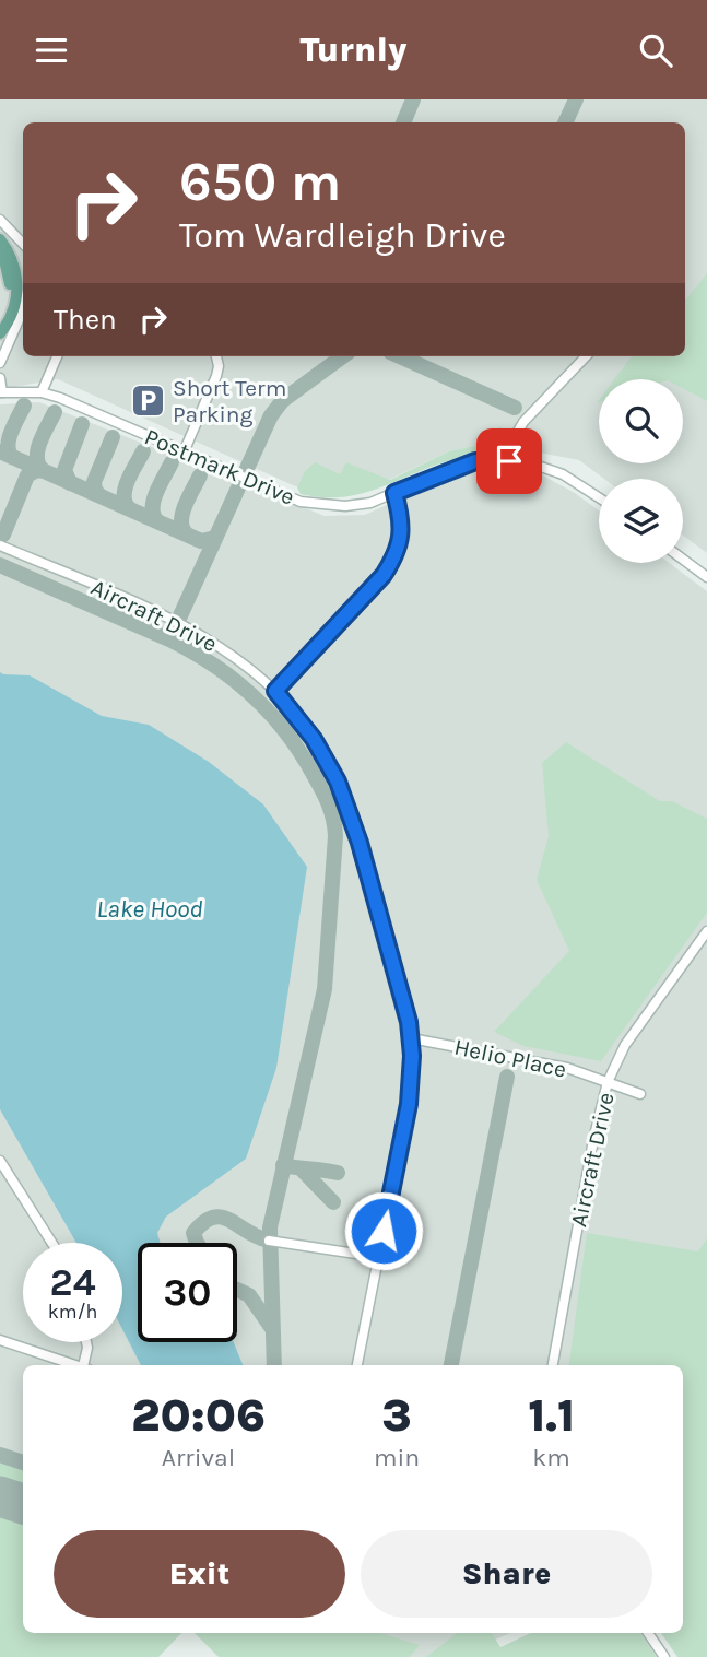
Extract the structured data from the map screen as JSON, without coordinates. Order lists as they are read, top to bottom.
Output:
{
  "streets": {
    "street": ["Postmark Drive", "Aircraft Drive", "Helio Place"]
  },
  "crossings": [
    ["Aircraft Drive", "Helio Place"]
  ],
  "water": ["Lake Hood"],
  "places": {
    "parking": ["Short Term Parking"]
  },
  "page": {
    "header": "Turnly",
    "turn": ["650 m", "Tom Wardleigh Drive"],
    "then": "Then",
    "speed": "24 km/h",
    "limit": "30",
    "eta": [
      "20:06",
      "Arrival",
      "3",
      "min",
      "1.1",
      "km"
    ],
    "buttons": ["Exit", "Share"]
  }
}
